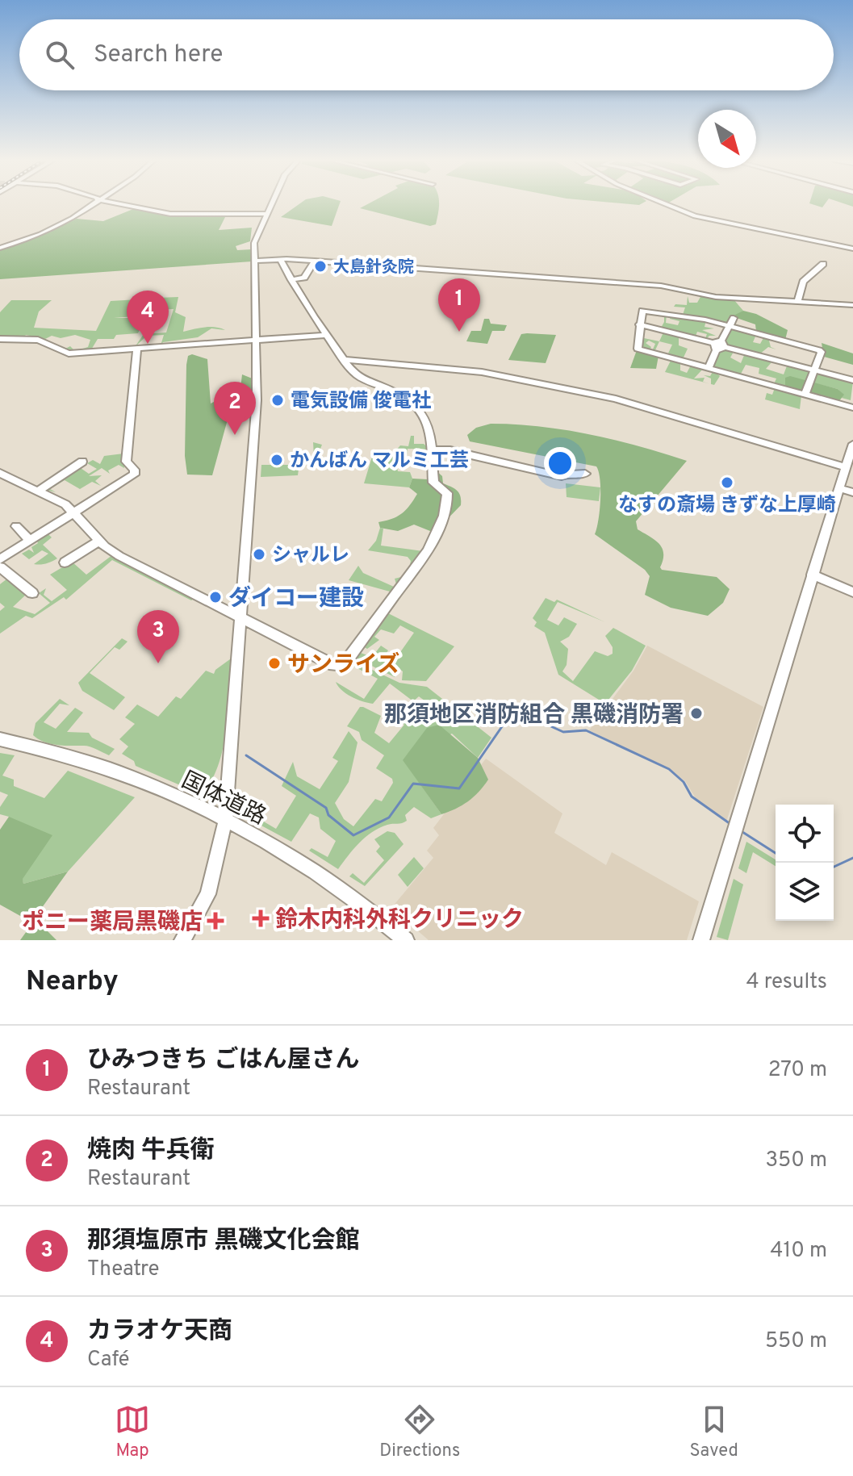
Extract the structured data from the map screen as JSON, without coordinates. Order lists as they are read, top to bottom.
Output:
{
  "streets": {
    "street": ["国体道路"]
  },
  "places": {
    "other": [
      "大島針灸院",
      "電気設備 俊電社",
      "かんばん マルミ工芸",
      "なすの斎場 きずな上厚崎",
      "シャルレ",
      "ダイコー建設",
      "サンライズ",
      "那須地区消防組合 黒磯消防署"
    ],
    "health": ["鈴木内科外科クリニック", "ポニー薬局黒磯店"]
  },
  "north": "bottom right",
  "page": {
    "search": "Search here",
    "pins": [
      "1",
      "4",
      "2",
      "3"
    ],
    "heading": ["Nearby", "4 results"],
    "list": [
      {
        "mark": "1",
        "name": "ひみつきち ごはん屋さん",
        "note": "Restaurant",
        "value": "270 m"
      },
      {
        "mark": "2",
        "name": "焼肉 牛兵衛",
        "note": "Restaurant",
        "value": "350 m"
      },
      {
        "mark": "3",
        "name": "那須塩原市 黒磯文化会館",
        "note": "Theatre",
        "value": "410 m"
      },
      {
        "mark": "4",
        "name": "カラオケ天商",
        "note": "Café",
        "value": "550 m"
      }
    ],
    "nav": ["Map", "Directions", "Saved"]
  }
}
